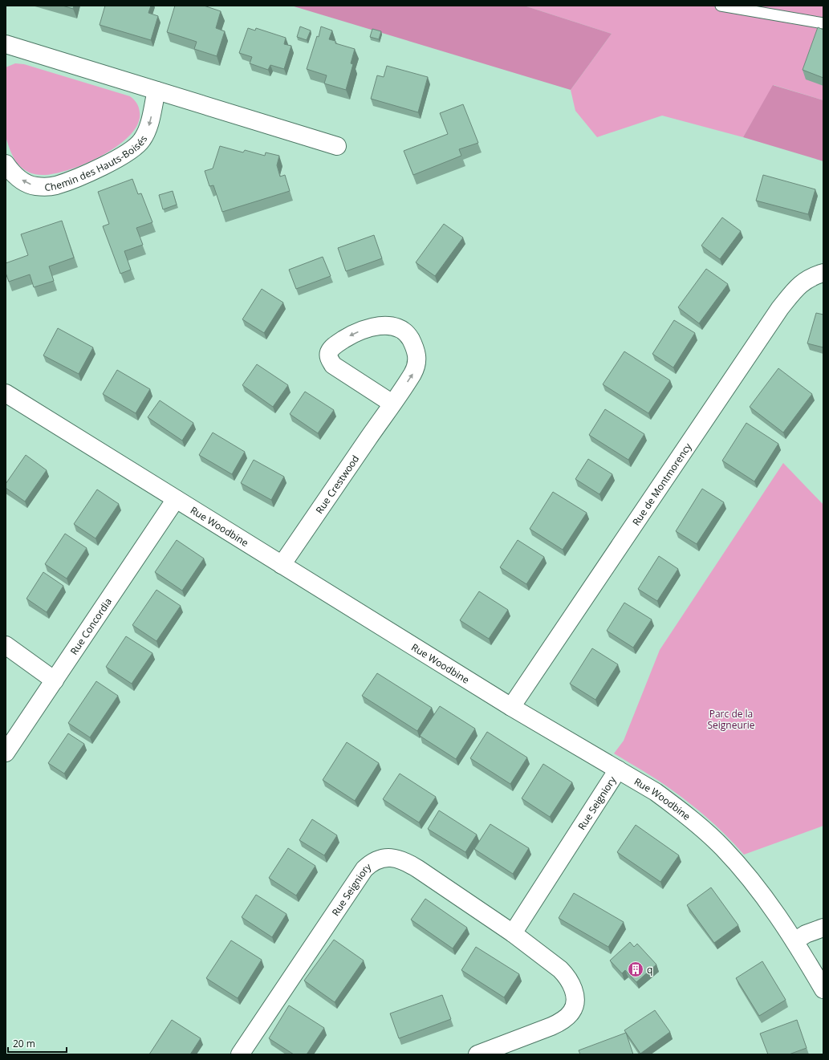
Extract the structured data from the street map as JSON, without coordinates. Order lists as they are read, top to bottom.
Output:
{
  "streets": {
    "street": [
      "Chemin des Hauts-Boisés",
      "Rue Crestwood",
      "Rue de Montmorency",
      "Rue Woodbine",
      "Rue Concordia",
      "Rue Seigniory"
    ]
  },
  "crossings": [
    ["Rue Crestwood", "Rue Woodbine"],
    ["Rue de Montmorency", "Rue Woodbine"],
    ["Rue Woodbine", "Rue Concordia"],
    ["Rue Woodbine", "Rue Seigniory"]
  ],
  "one_way": ["Chemin des Hauts-Boisés"],
  "parks": ["Parc de la Seigneurie"],
  "places": {
    "building": ["q"]
  },
  "scale_bar": "20 m"
}
